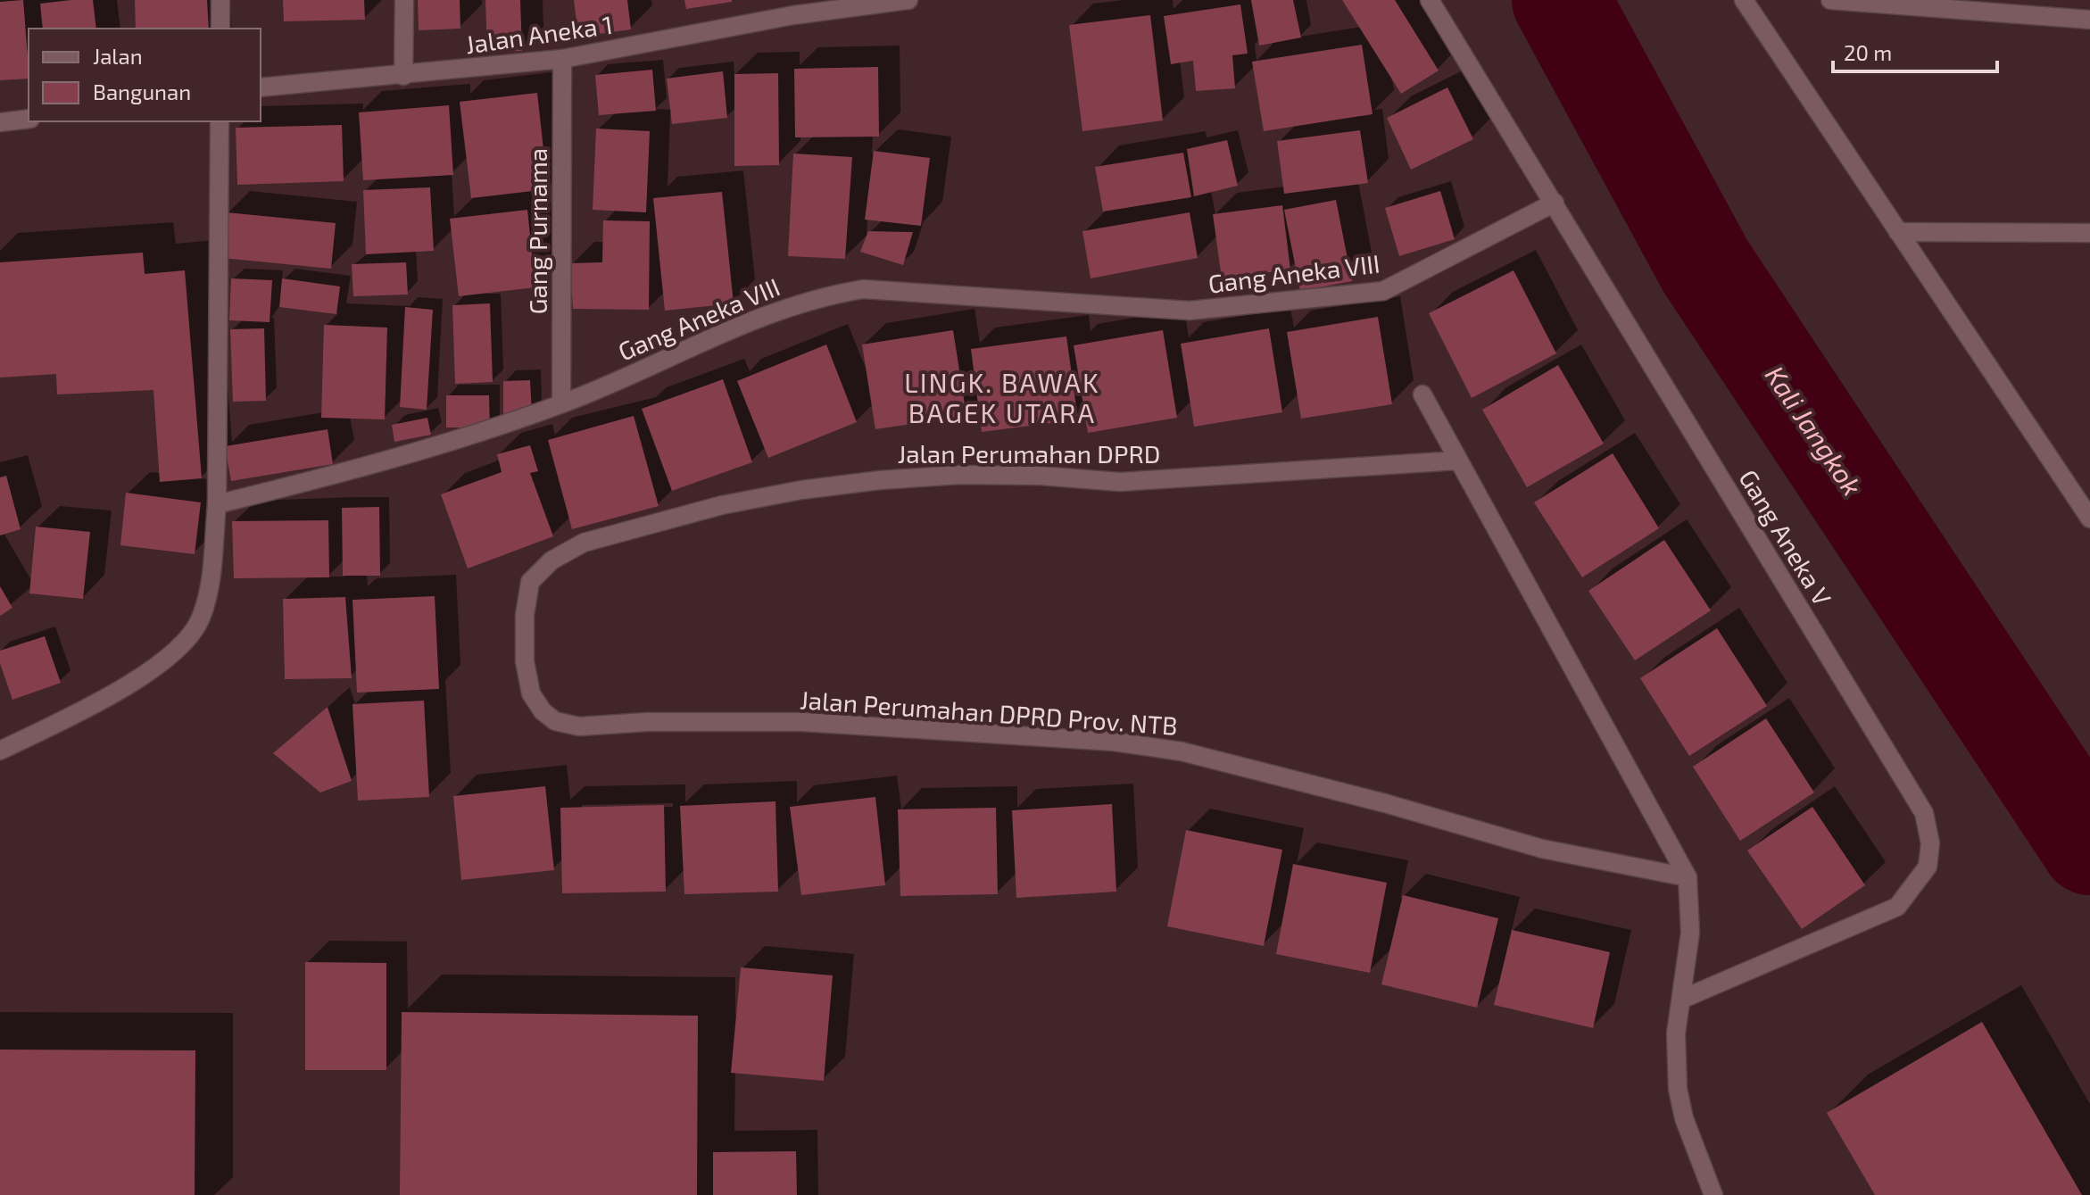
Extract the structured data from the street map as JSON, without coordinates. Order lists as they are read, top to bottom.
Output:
{
  "streets": {
    "street": [
      "Jalan Aneka 1",
      "Gang Purnama",
      "Gang Aneka VIII",
      "Jalan Perumahan DPRD",
      "Gang Aneka V",
      "Jalan Perumahan DPRD Prov. NTB"
    ]
  },
  "crossings": [
    ["Jalan Aneka 1", "Gang Purnama"],
    ["Gang Purnama", "Gang Aneka VIII"],
    ["Gang Aneka VIII", "Gang Aneka V"],
    ["Jalan Perumahan DPRD", "Jalan Perumahan DPRD Prov. NTB"]
  ],
  "districts": ["LINGK. BAWAK BAGEK UTARA"],
  "water": ["Kali Jangkok"],
  "legend": ["Jalan", "Bangunan"],
  "scale_bar": "20 m"
}
